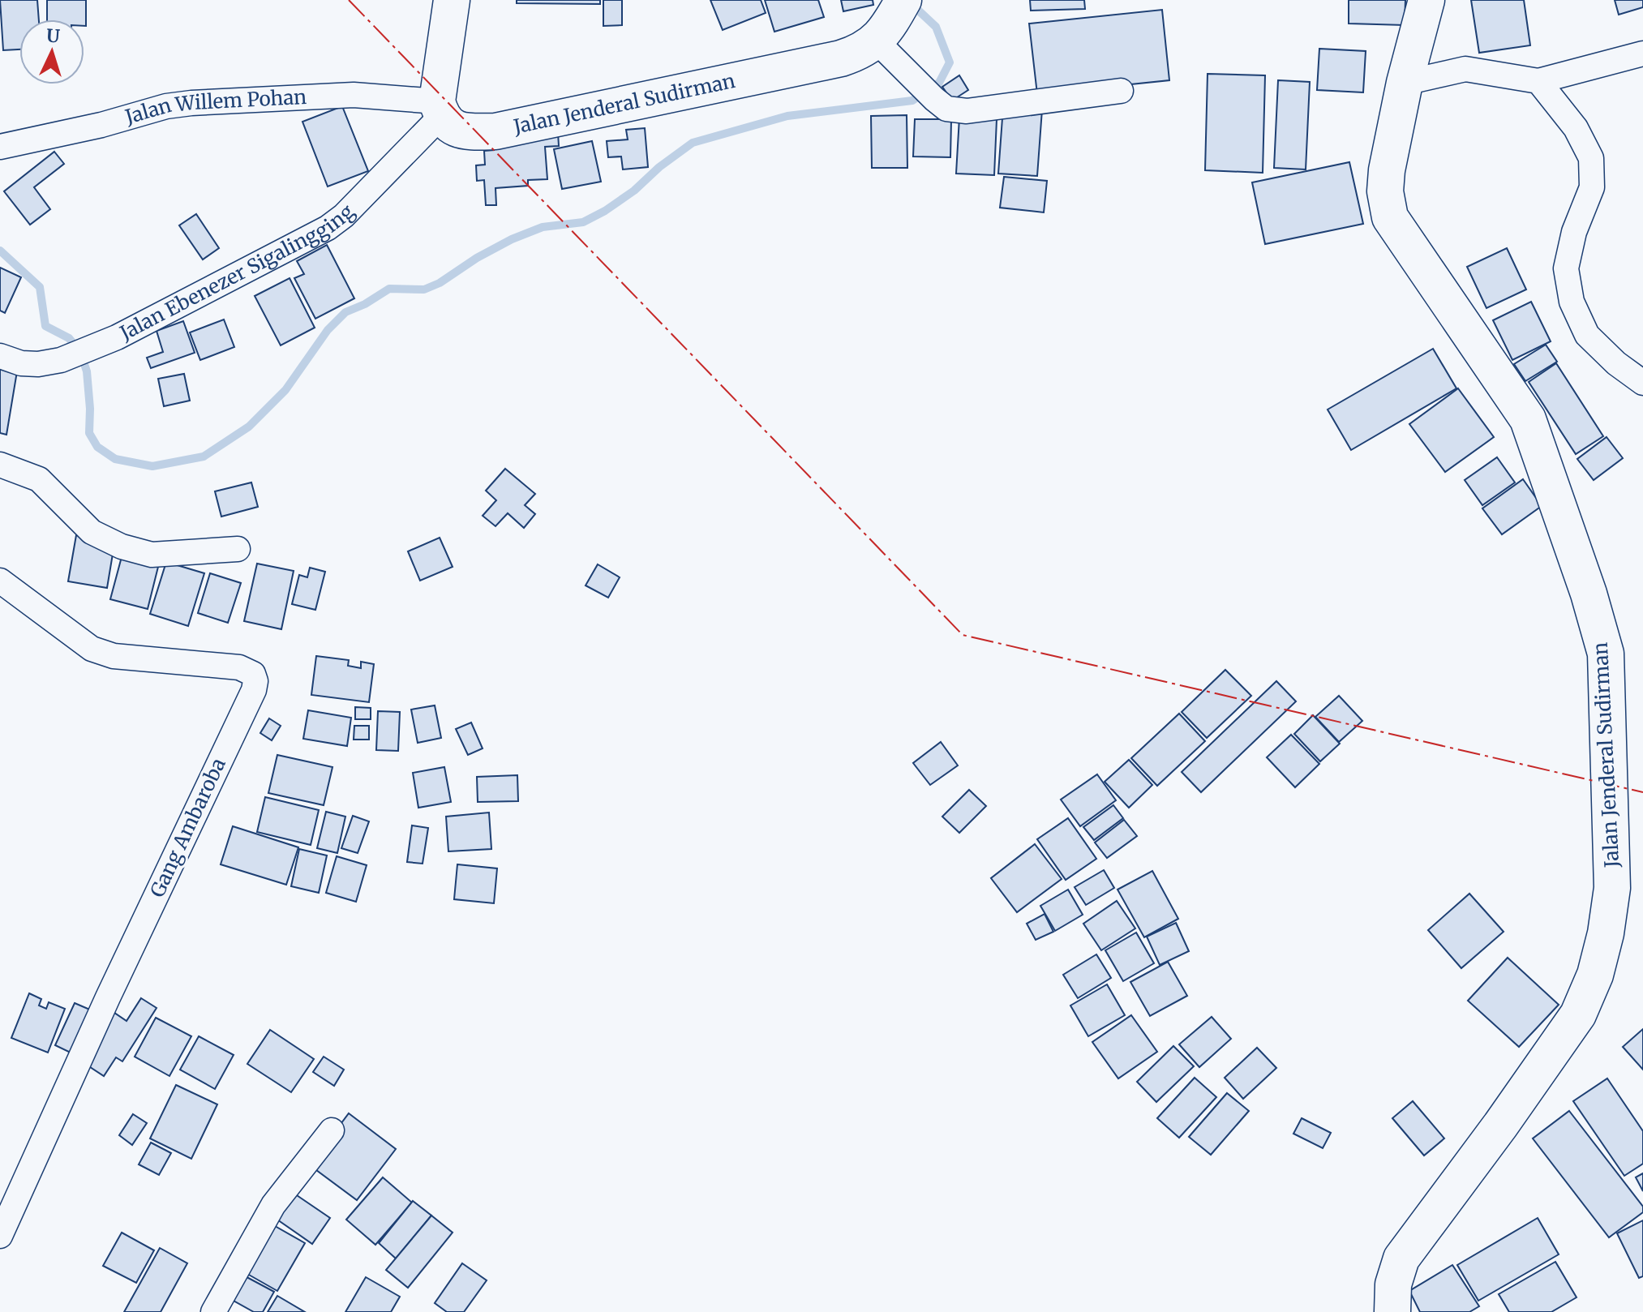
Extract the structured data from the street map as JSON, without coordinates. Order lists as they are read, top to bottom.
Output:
{
  "streets": {
    "main road": ["Jalan Jenderal Sudirman"],
    "street": ["Jalan Willem Pohan", "Jalan Ebenezer Sigalingging", "Gang Ambaroba"]
  },
  "crossings": [
    ["Jalan Jenderal Sudirman", "Jalan Willem Pohan"],
    ["Jalan Jenderal Sudirman", "Jalan Ebenezer Sigalingging"],
    ["Jalan Willem Pohan", "Jalan Ebenezer Sigalingging"]
  ],
  "north": "top"
}
